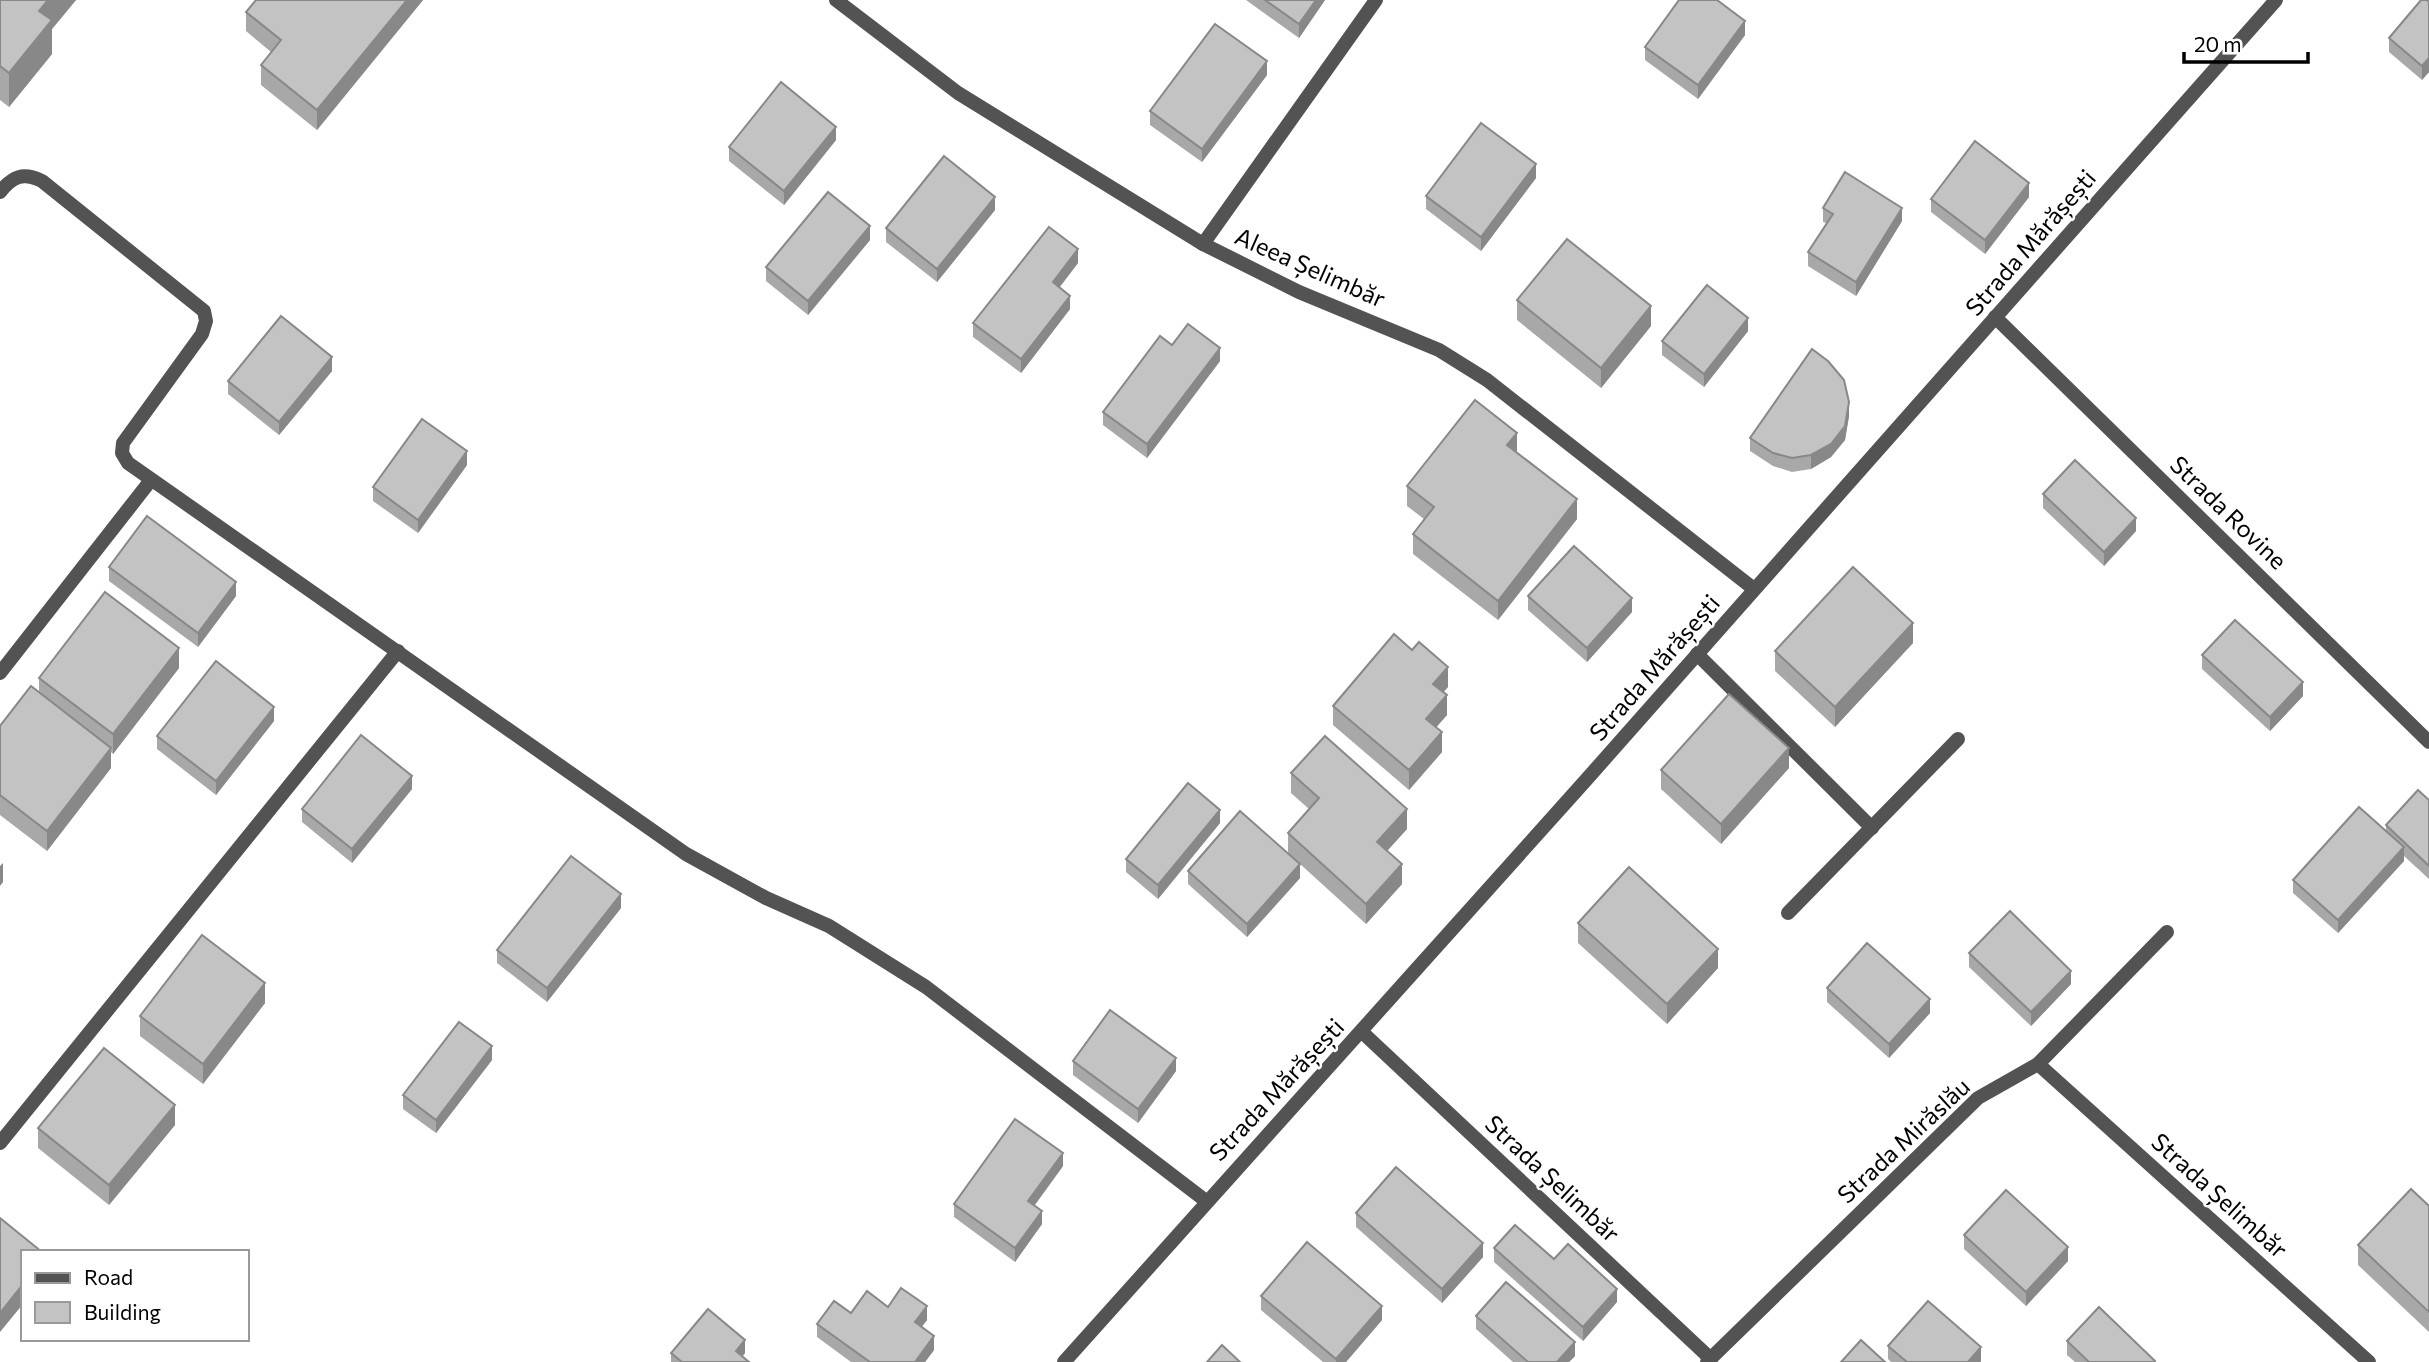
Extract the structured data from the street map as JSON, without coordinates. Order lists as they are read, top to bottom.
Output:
{
  "streets": {
    "street": [
      "Strada Mărășești",
      "Aleea Șelimbăr",
      "Strada Rovine",
      "Strada Mirăslău",
      "Strada Șelimbăr"
    ]
  },
  "crossings": [
    ["Strada Mărășești", "Aleea Șelimbăr"],
    ["Strada Mărășești", "Strada Rovine"],
    ["Strada Mărășești", "Strada Șelimbăr"],
    ["Strada Mirăslău", "Strada Șelimbăr"]
  ],
  "legend": ["Road", "Building"],
  "scale_bar": "20 m"
}
